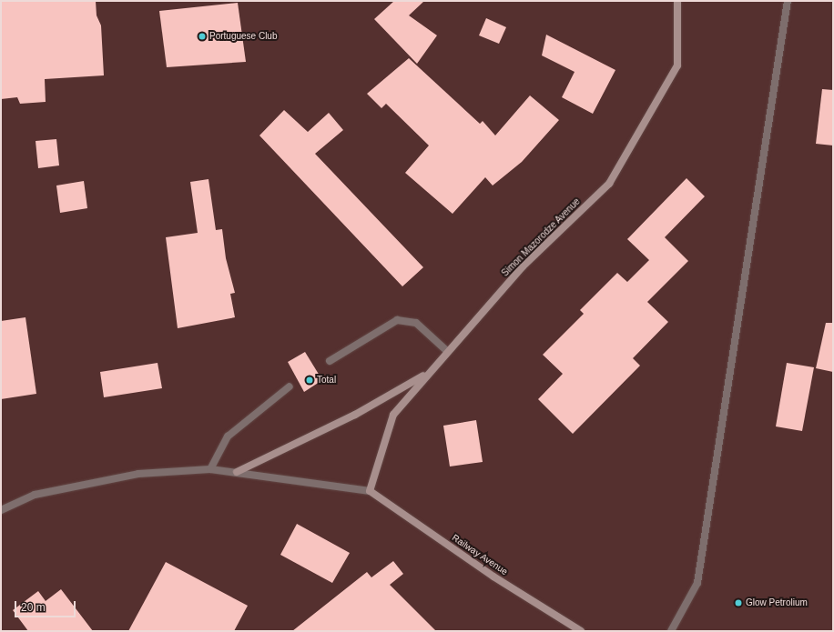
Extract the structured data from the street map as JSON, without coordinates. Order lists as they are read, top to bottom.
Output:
{
  "streets": {
    "main road": ["Simon Mazorodze Avenue", "Railway Avenue"]
  },
  "crossings": [
    ["Simon Mazorodze Avenue", "Railway Avenue"]
  ],
  "places": ["Portuguese Club", "Total", "Glow Petrolium"],
  "scale_bar": "20 m"
}
